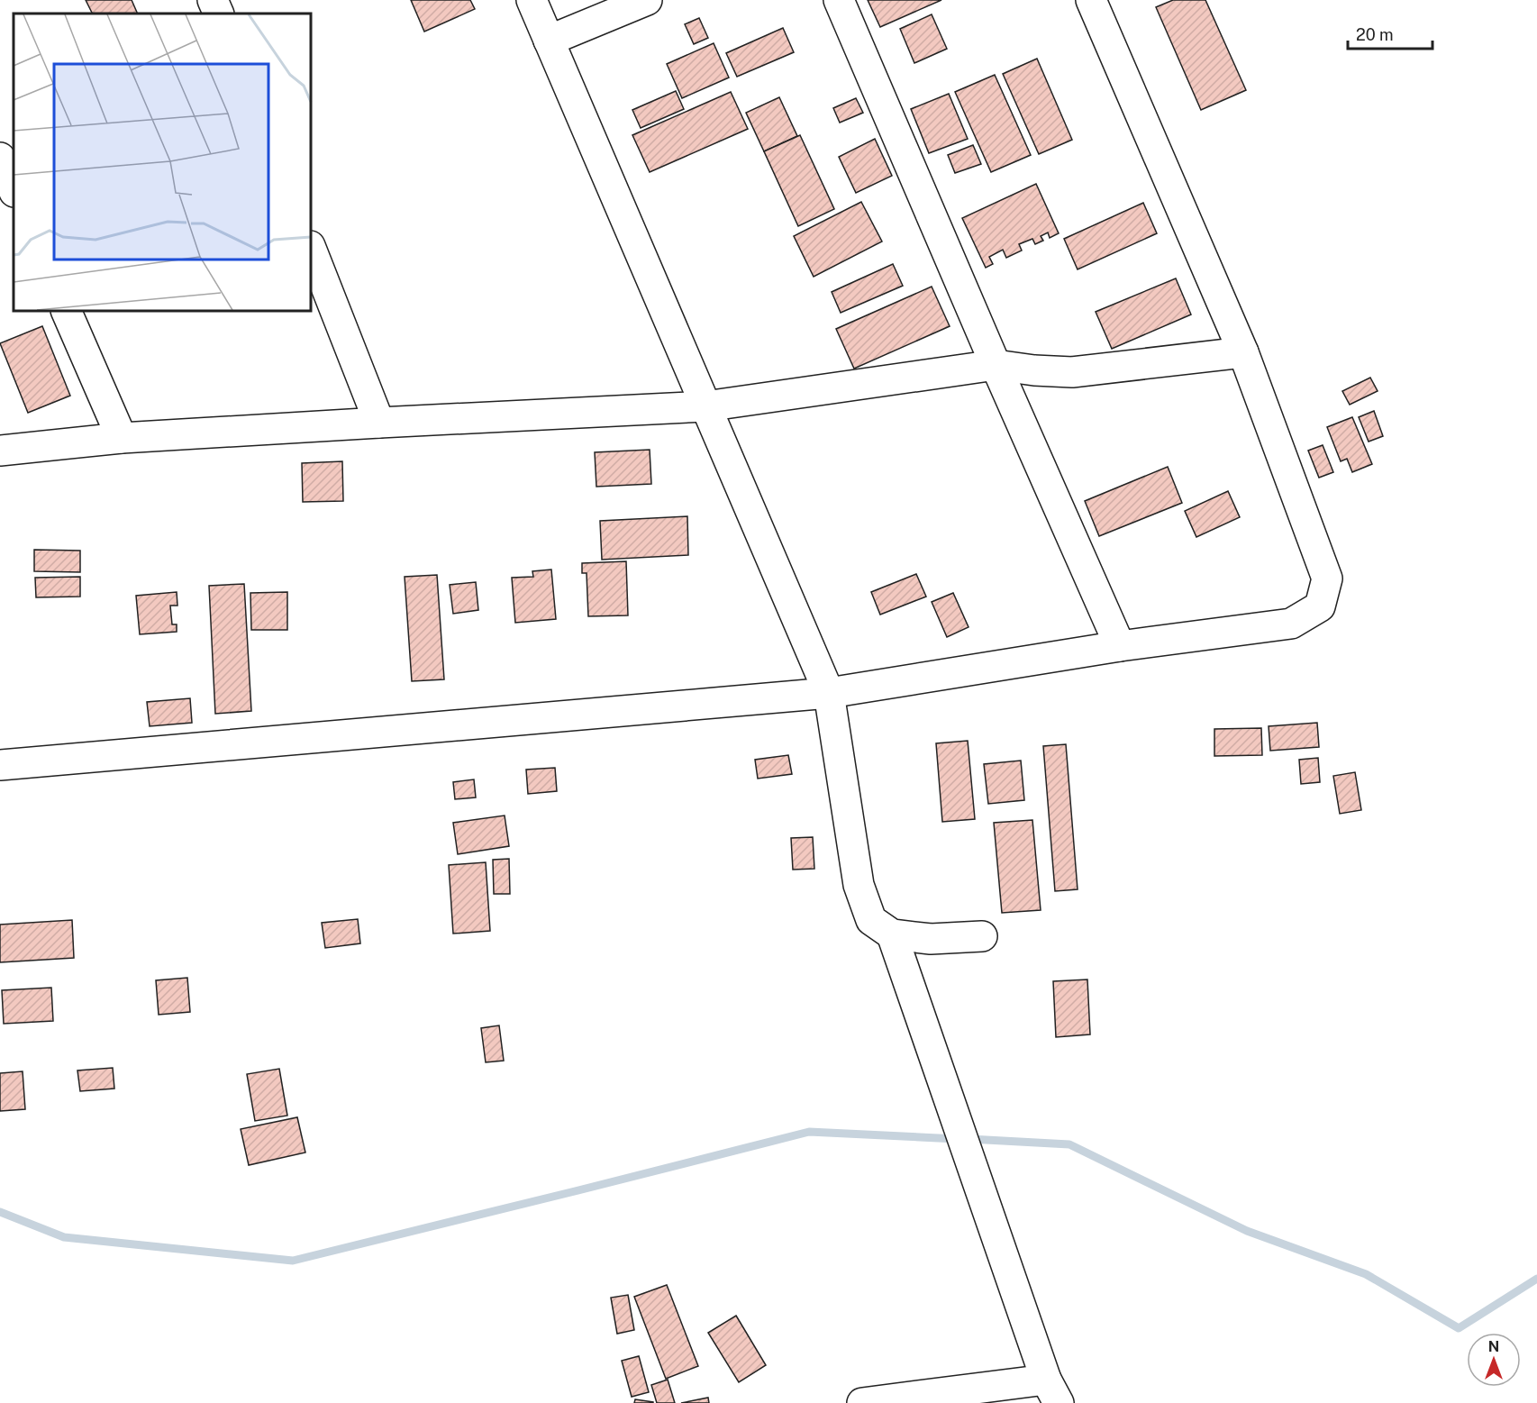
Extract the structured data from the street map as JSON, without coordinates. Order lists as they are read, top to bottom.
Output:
{
  "scale_bar": "20 m",
  "north": "top"
}
